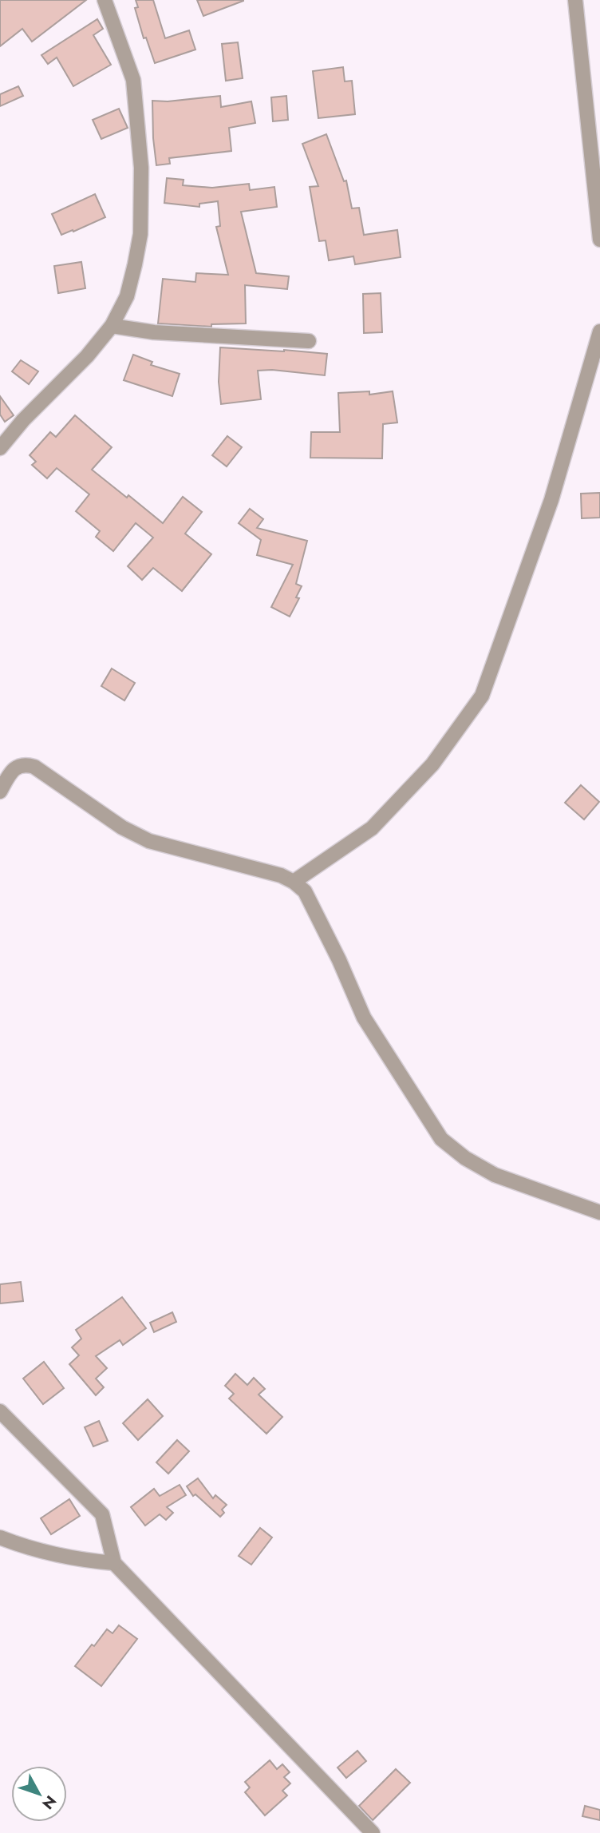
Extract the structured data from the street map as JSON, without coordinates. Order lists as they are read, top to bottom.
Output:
{
  "north": "bottom right"
}
